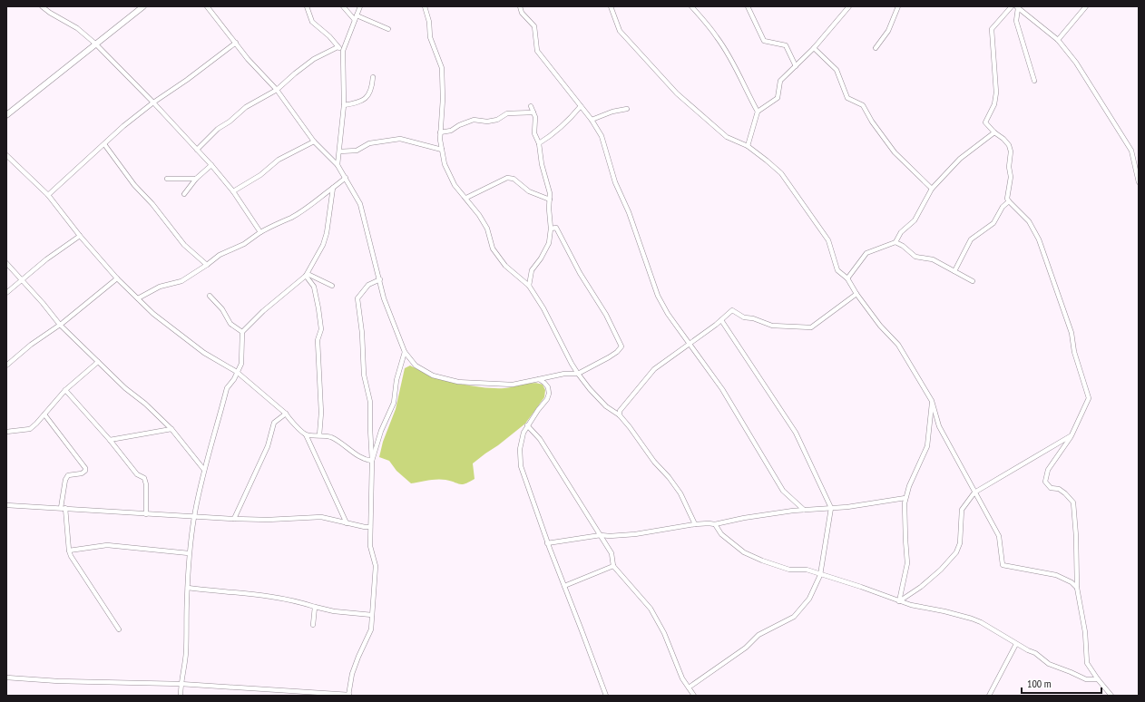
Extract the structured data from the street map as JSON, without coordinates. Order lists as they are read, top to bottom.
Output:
{
  "scale_bar": "100 m"
}
